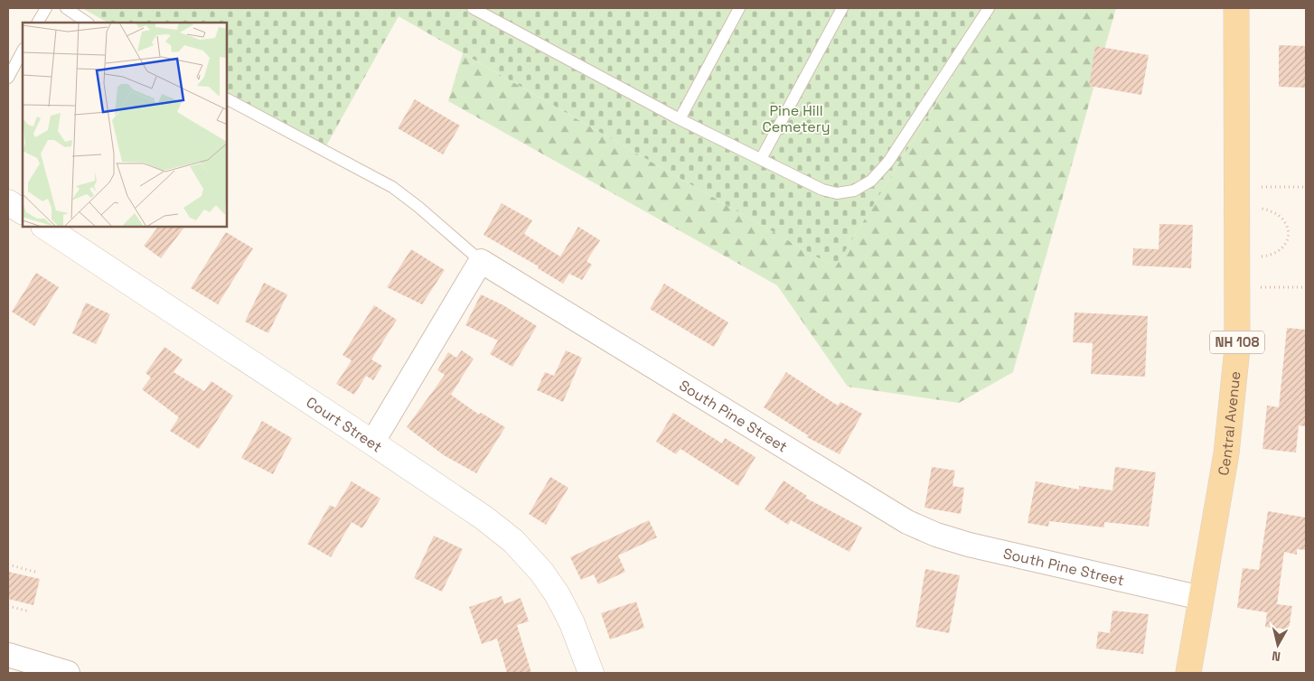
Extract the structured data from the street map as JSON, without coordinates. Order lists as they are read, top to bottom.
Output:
{
  "streets": {
    "main road": ["NH 108", "Central Avenue"],
    "street": ["South Pine Street", "Court Street"]
  },
  "crossings": [
    ["South Pine Street", "Central Avenue"]
  ],
  "parks": ["Pine Hill Cemetery"],
  "north": "bottom"
}
